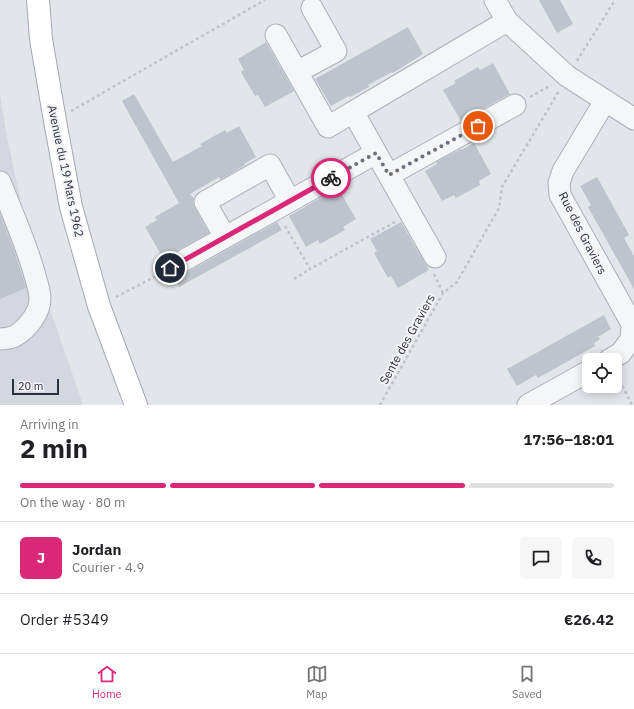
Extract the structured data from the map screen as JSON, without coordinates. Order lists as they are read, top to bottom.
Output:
{
  "streets": {
    "main road": ["Avenue du 19 Mars 1962"],
    "street": ["Rue des Graviers"],
    "path": ["Sente des Graviers"]
  },
  "scale_bar": "20 m",
  "page": {
    "scale": "20 m",
    "heading": ["2 min", "Arriving in", "17:56–18:01"],
    "panel": [
      "Jordan",
      "Courier · 4.9",
      "Order #5349",
      "€26.42"
    ],
    "bar": "On the way · 80 m",
    "round": "J",
    "tabs": ["Home", "Map", "Saved"]
  }
}
